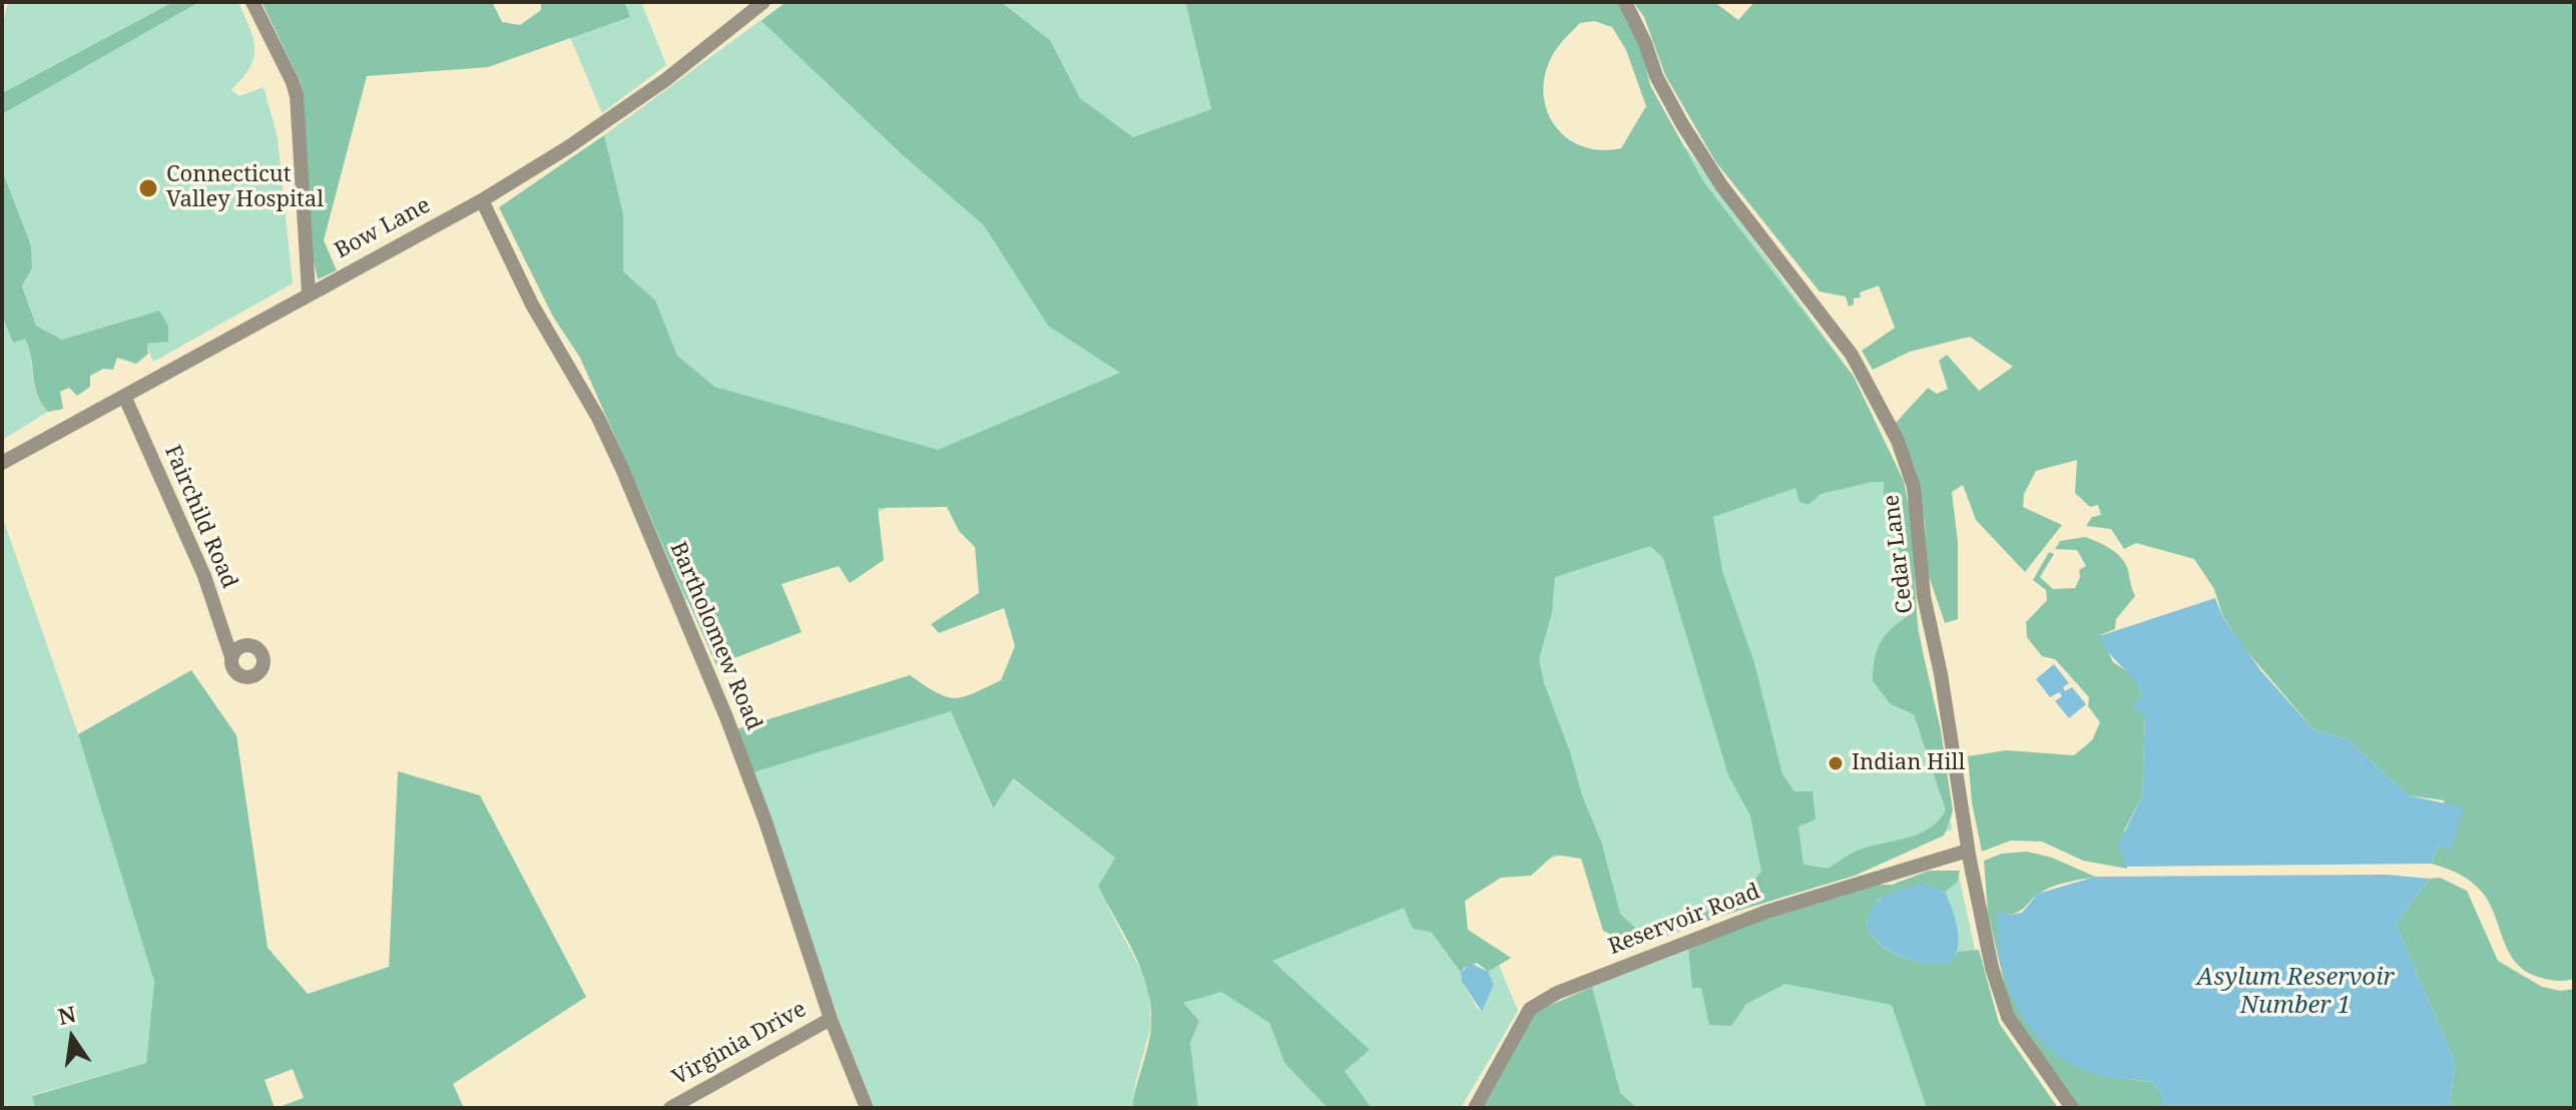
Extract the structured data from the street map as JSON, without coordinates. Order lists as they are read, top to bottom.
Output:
{
  "streets": {
    "street": [
      "Bow Lane",
      "Fairchild Road",
      "Cedar Lane",
      "Bartholomew Road",
      "Reservoir Road",
      "Virginia Drive"
    ]
  },
  "crossings": [
    ["Bow Lane", "Fairchild Road"],
    ["Bow Lane", "Bartholomew Road"],
    ["Cedar Lane", "Reservoir Road"],
    ["Bartholomew Road", "Virginia Drive"]
  ],
  "water": ["Asylum Reservoir Number 1"],
  "places": ["Connecticut Valley Hospital", "Indian Hill"],
  "north": "top"
}
